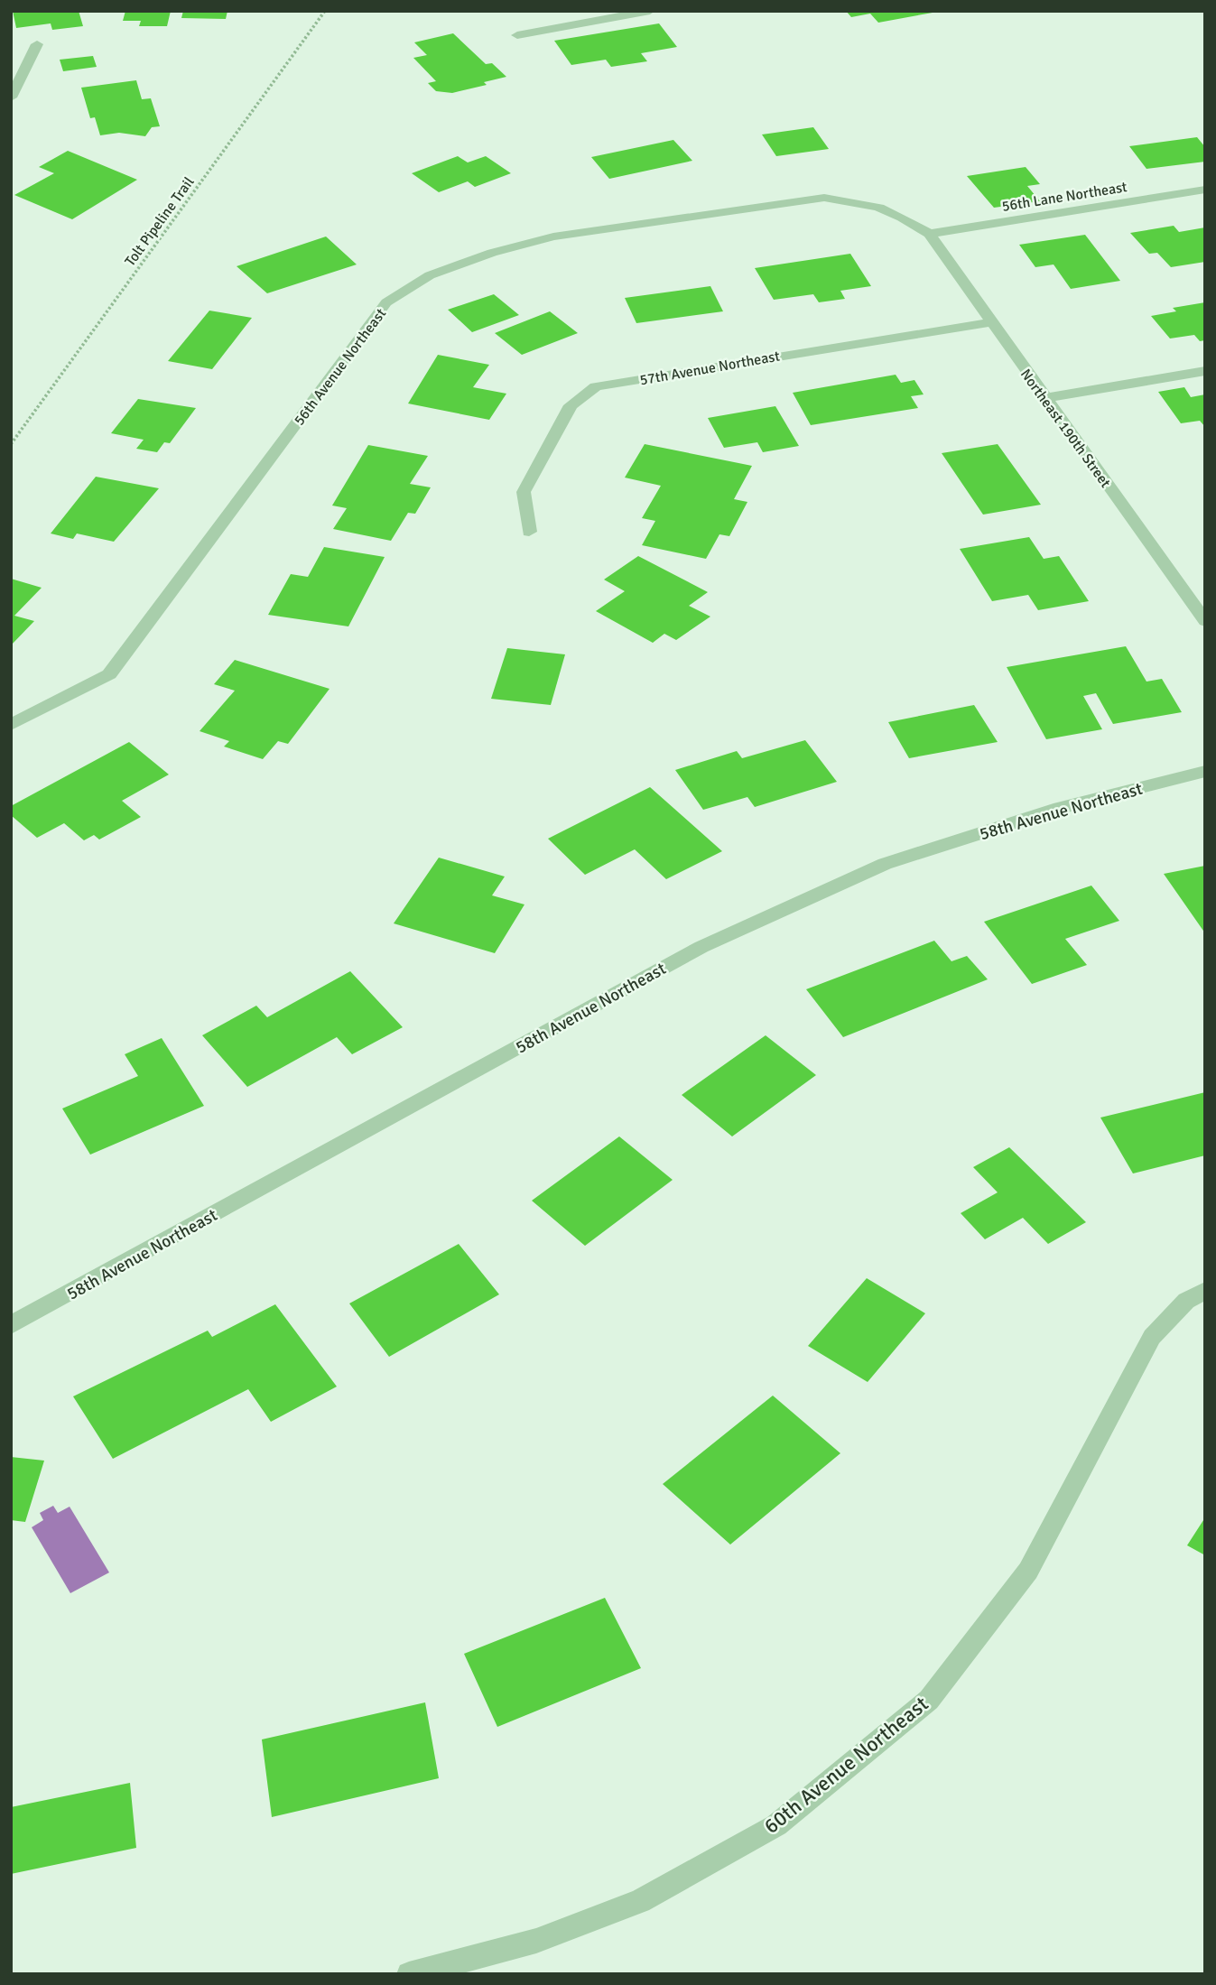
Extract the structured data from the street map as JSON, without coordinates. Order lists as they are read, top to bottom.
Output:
{
  "streets": {
    "street": [
      "56th Lane Northeast",
      "56th Avenue Northeast",
      "57th Avenue Northeast",
      "Northeast 190th Street",
      "58th Avenue Northeast",
      "60th Avenue Northeast"
    ],
    "path": ["Tolt Pipeline Trail"]
  },
  "crossings": [
    ["56th Lane Northeast", "56th Avenue Northeast"],
    ["56th Lane Northeast", "Northeast 190th Street"],
    ["56th Avenue Northeast", "Northeast 190th Street"],
    ["57th Avenue Northeast", "Northeast 190th Street"]
  ]
}
